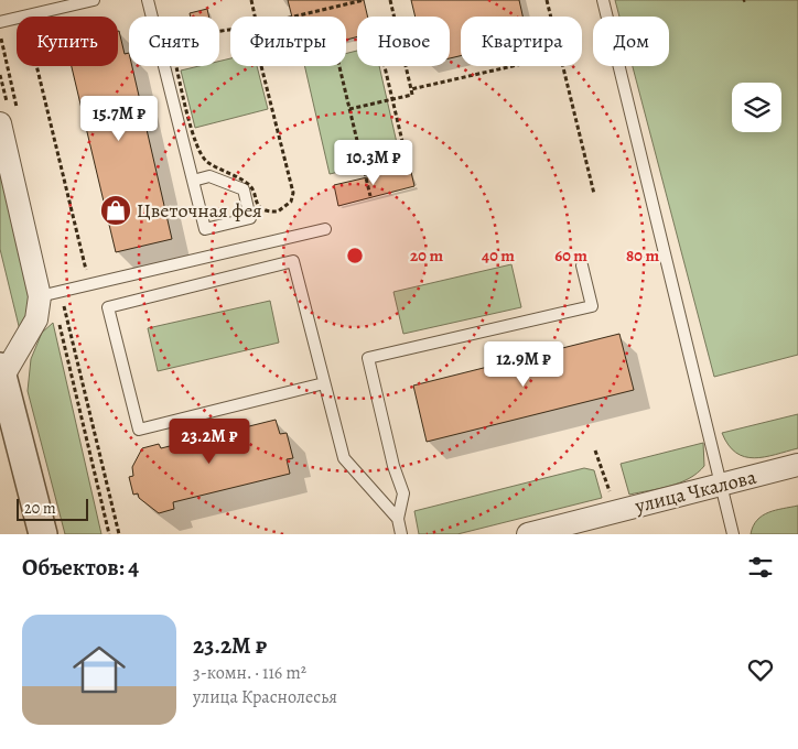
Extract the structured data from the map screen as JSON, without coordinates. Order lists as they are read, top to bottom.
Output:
{
  "streets": {
    "street": ["улица Чкалова"]
  },
  "places": {
    "shop": ["Цветочная фея"]
  },
  "scale_bar": "20 m",
  "page": {
    "chip": [
      "Купить",
      "Снять",
      "Фильтры",
      "Новое",
      "Квартира",
      "Дом"
    ],
    "price": [
      "15.7M ₽",
      "10.3M ₽",
      "12.9M ₽",
      "23.2M ₽"
    ],
    "scale": "20 m",
    "heading": "Объектов: 4",
    "list": [
      {
        "name": "23.2M ₽",
        "note": "3-комн. · 116 m² · улица Краснолесья"
      }
    ]
  },
  "rings": [
    "20 m",
    "40 m",
    "60 m",
    "80 m"
  ]
}
